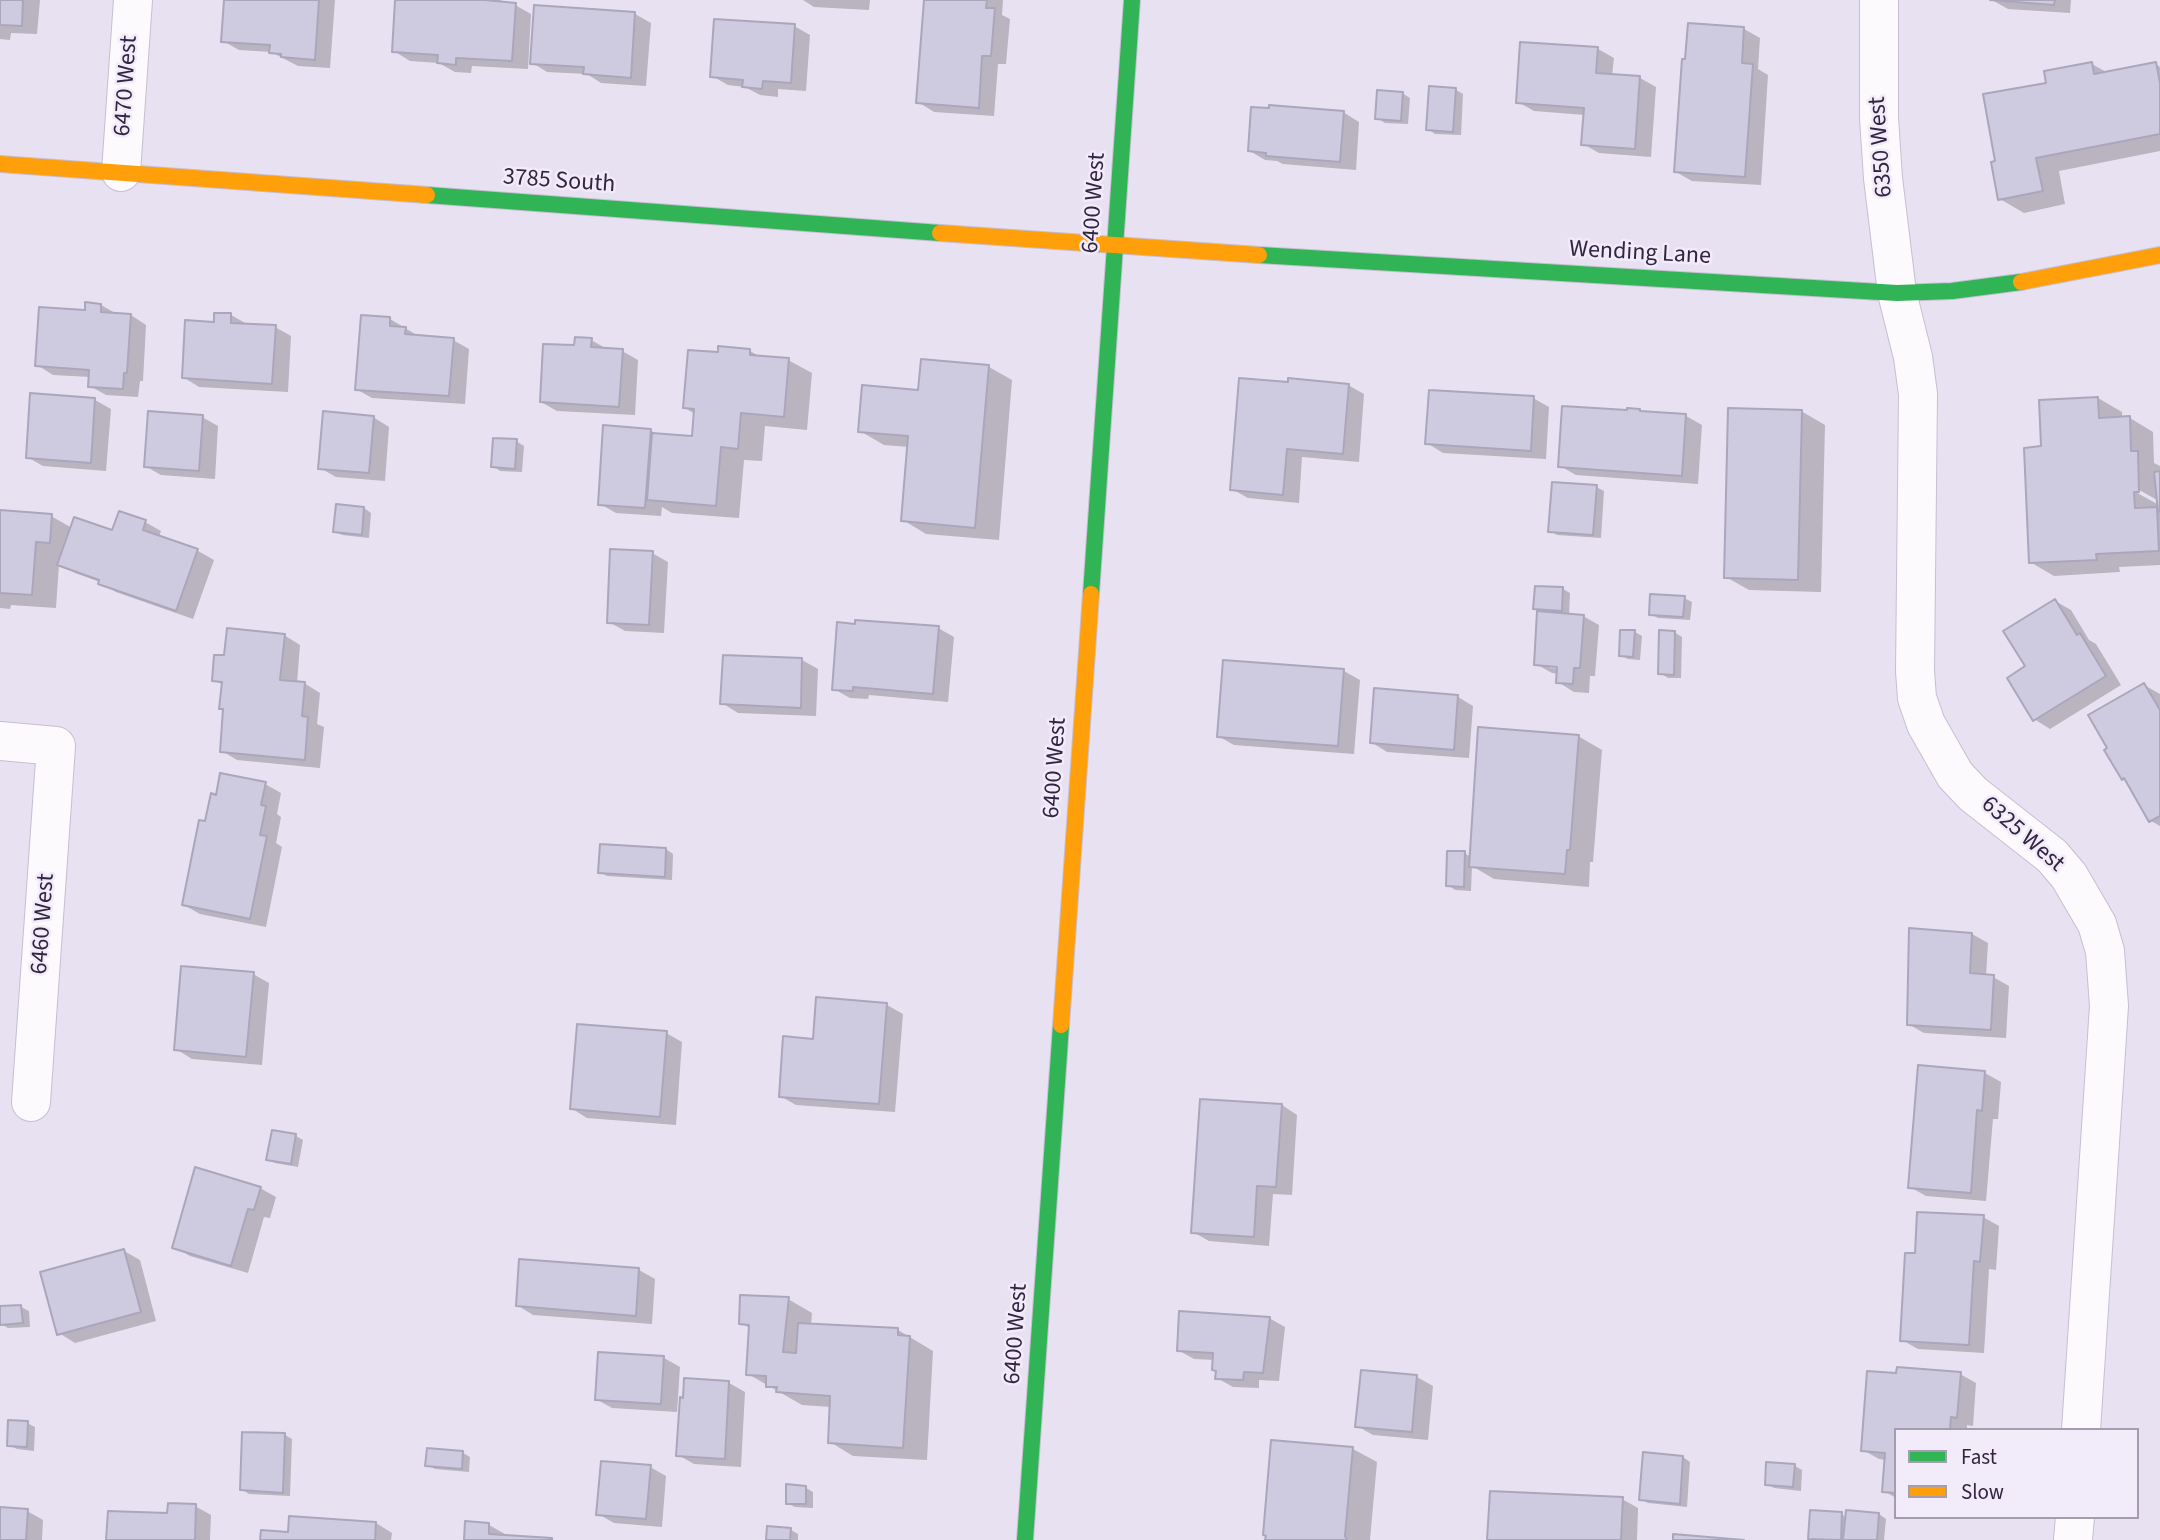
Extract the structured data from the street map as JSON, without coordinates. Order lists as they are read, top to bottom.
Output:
{
  "streets": {
    "street": [
      "6470 West",
      "6350 West",
      "3785 South",
      "6400 West",
      "Wending Lane",
      "6325 West",
      "6460 West"
    ]
  },
  "crossings": [
    ["6470 West", "3785 South"],
    ["6350 West", "Wending Lane"],
    ["6350 West", "6325 West"],
    ["3785 South", "6400 West"],
    ["3785 South", "Wending Lane"],
    ["6400 West", "Wending Lane"],
    ["Wending Lane", "6325 West"]
  ],
  "legend": ["Fast", "Slow"]
}
